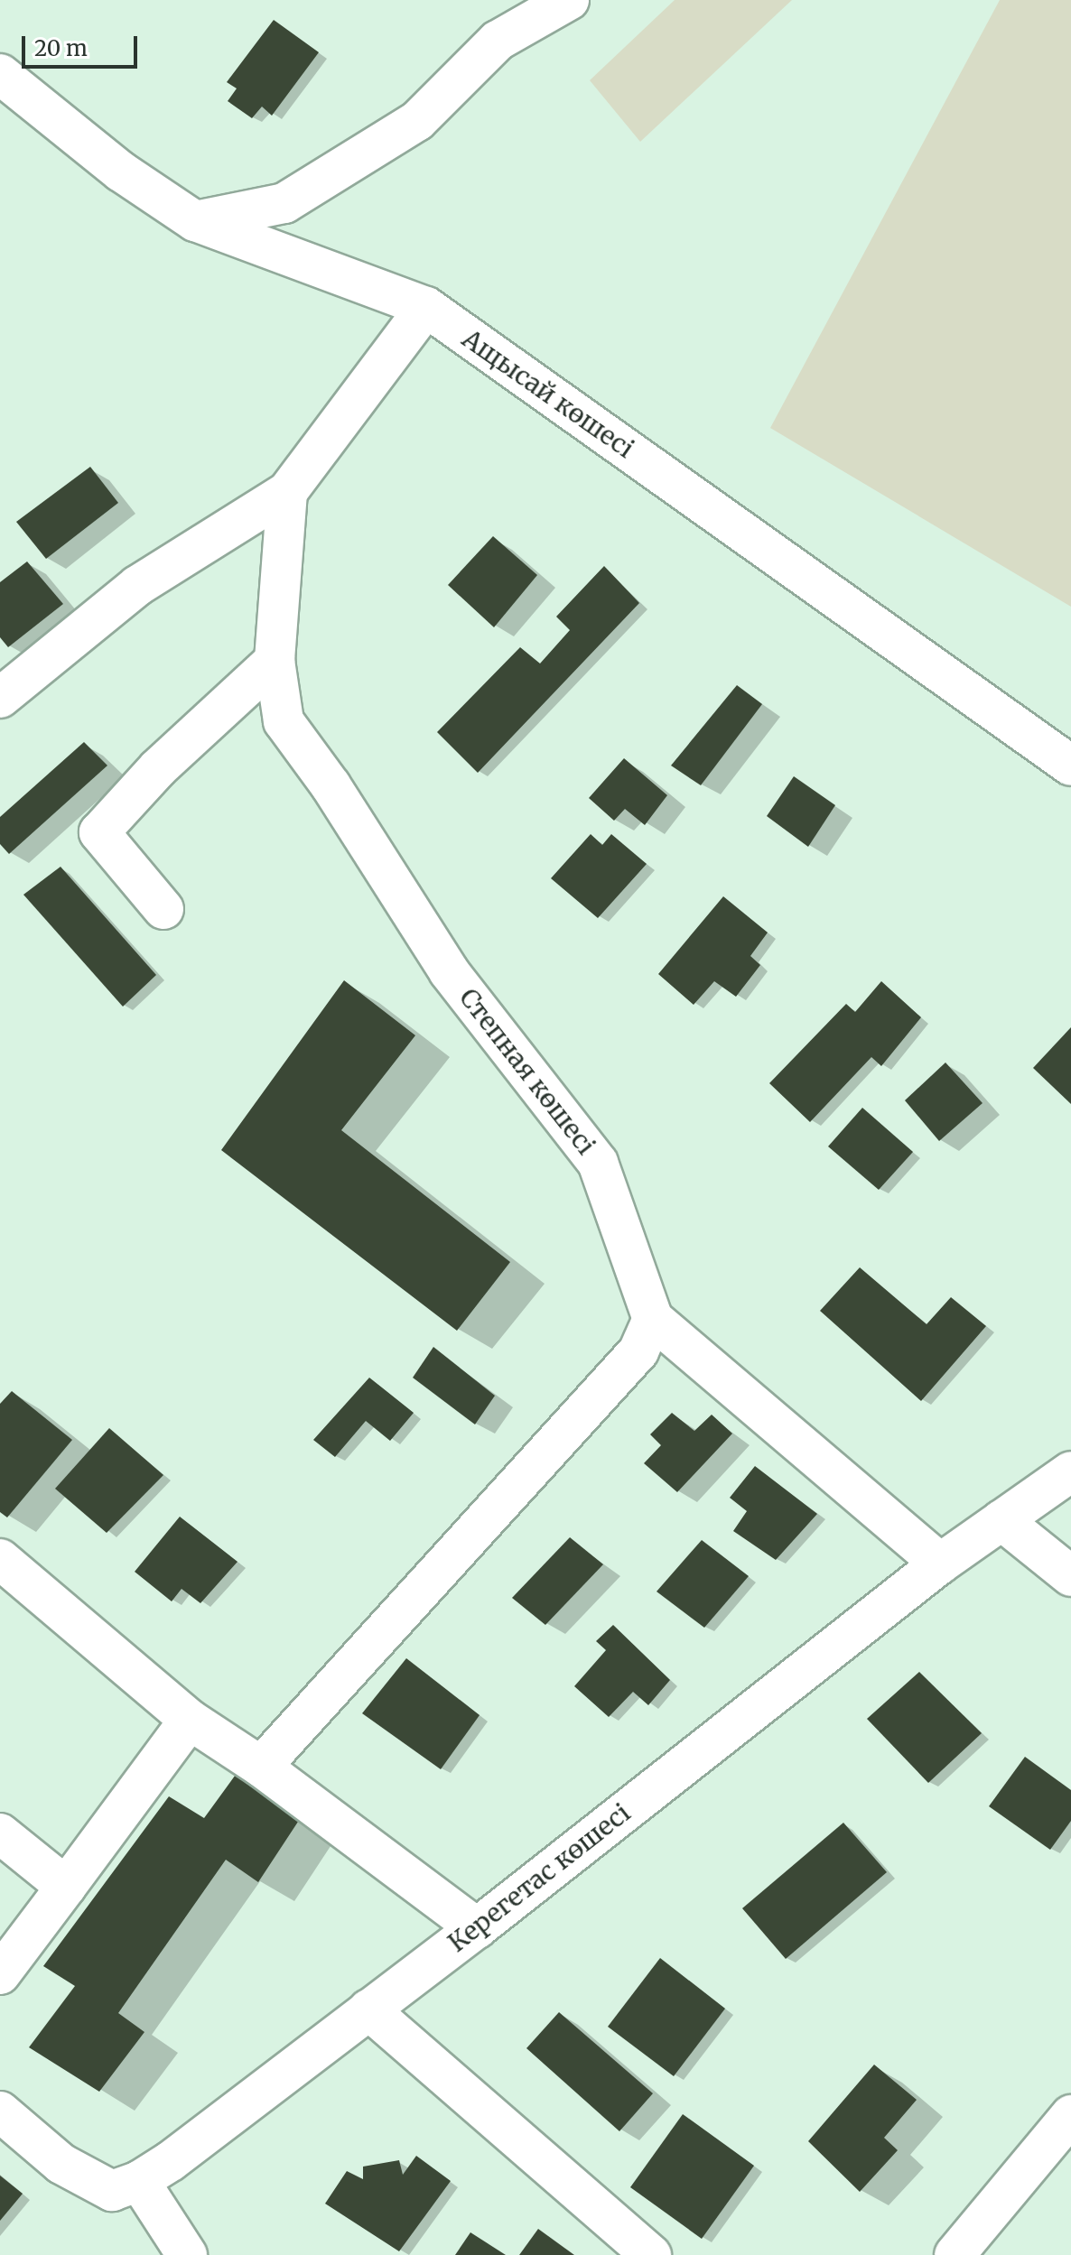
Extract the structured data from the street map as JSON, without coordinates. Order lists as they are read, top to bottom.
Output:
{
  "streets": {
    "street": ["Ащысай көшесі", "Степная көшесі", "Керегетас көшесі"]
  },
  "scale_bar": "20 m"
}
